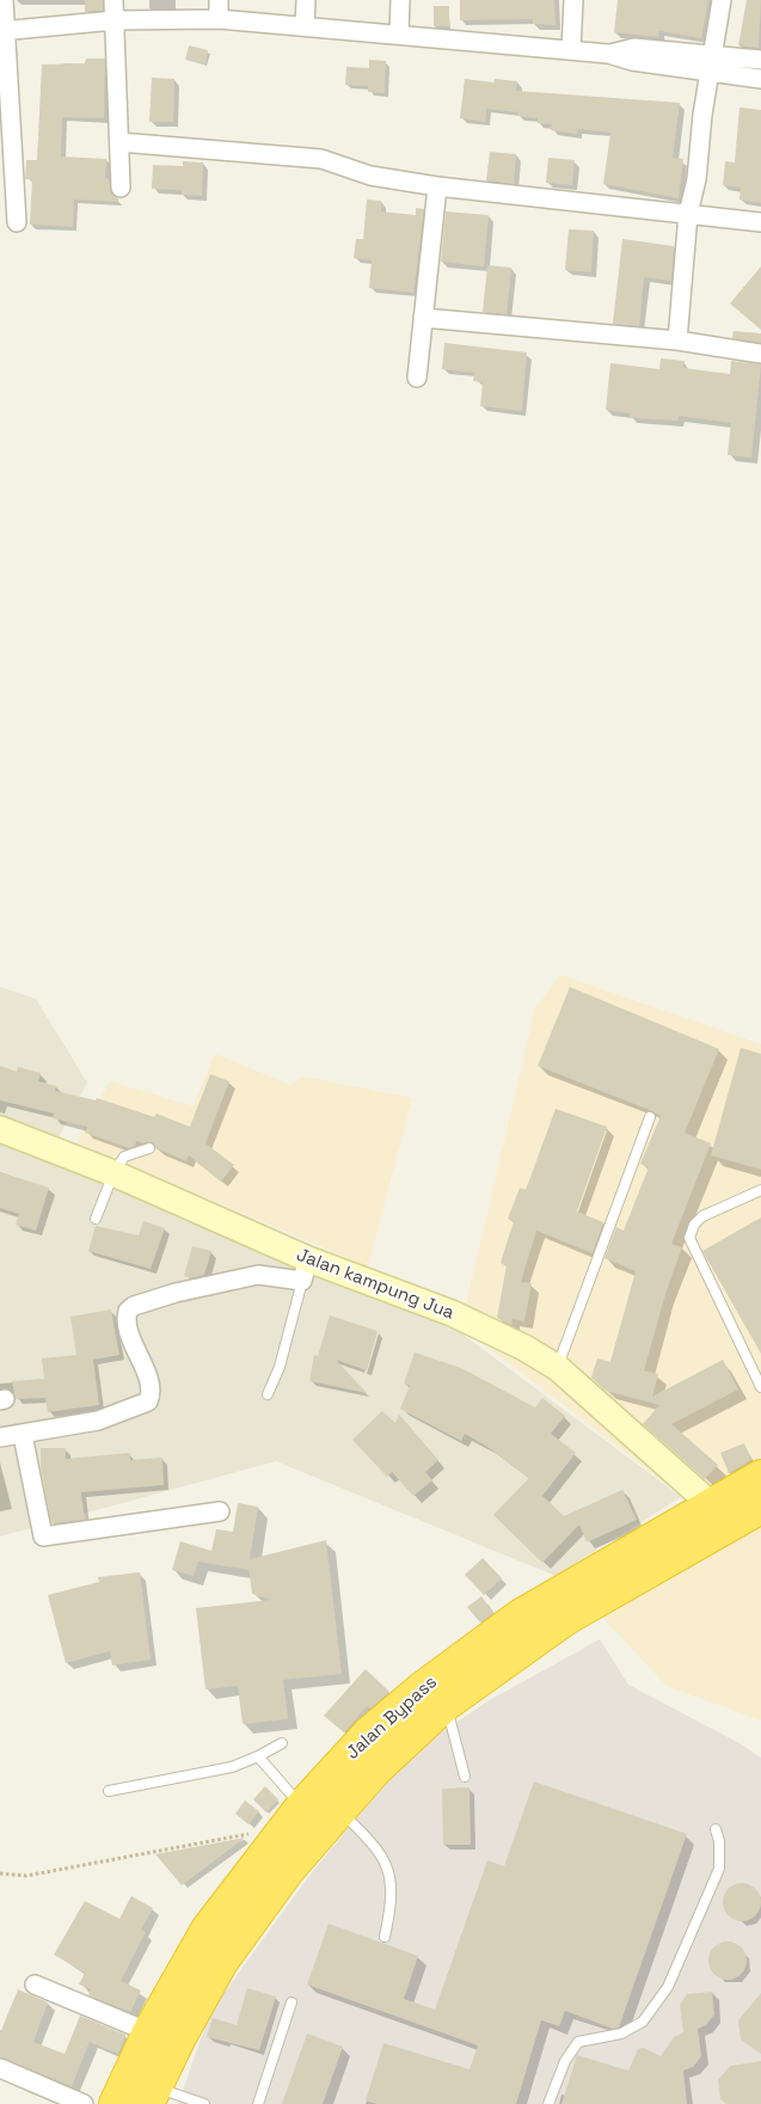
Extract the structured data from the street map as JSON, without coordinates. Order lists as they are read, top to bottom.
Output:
{
  "streets": {
    "highway": ["Jalan Bypass"],
    "street": ["Jalan kampung Jua"]
  },
  "crossings": [
    ["Jalan kampung Jua", "Jalan Bypass"]
  ]
}
